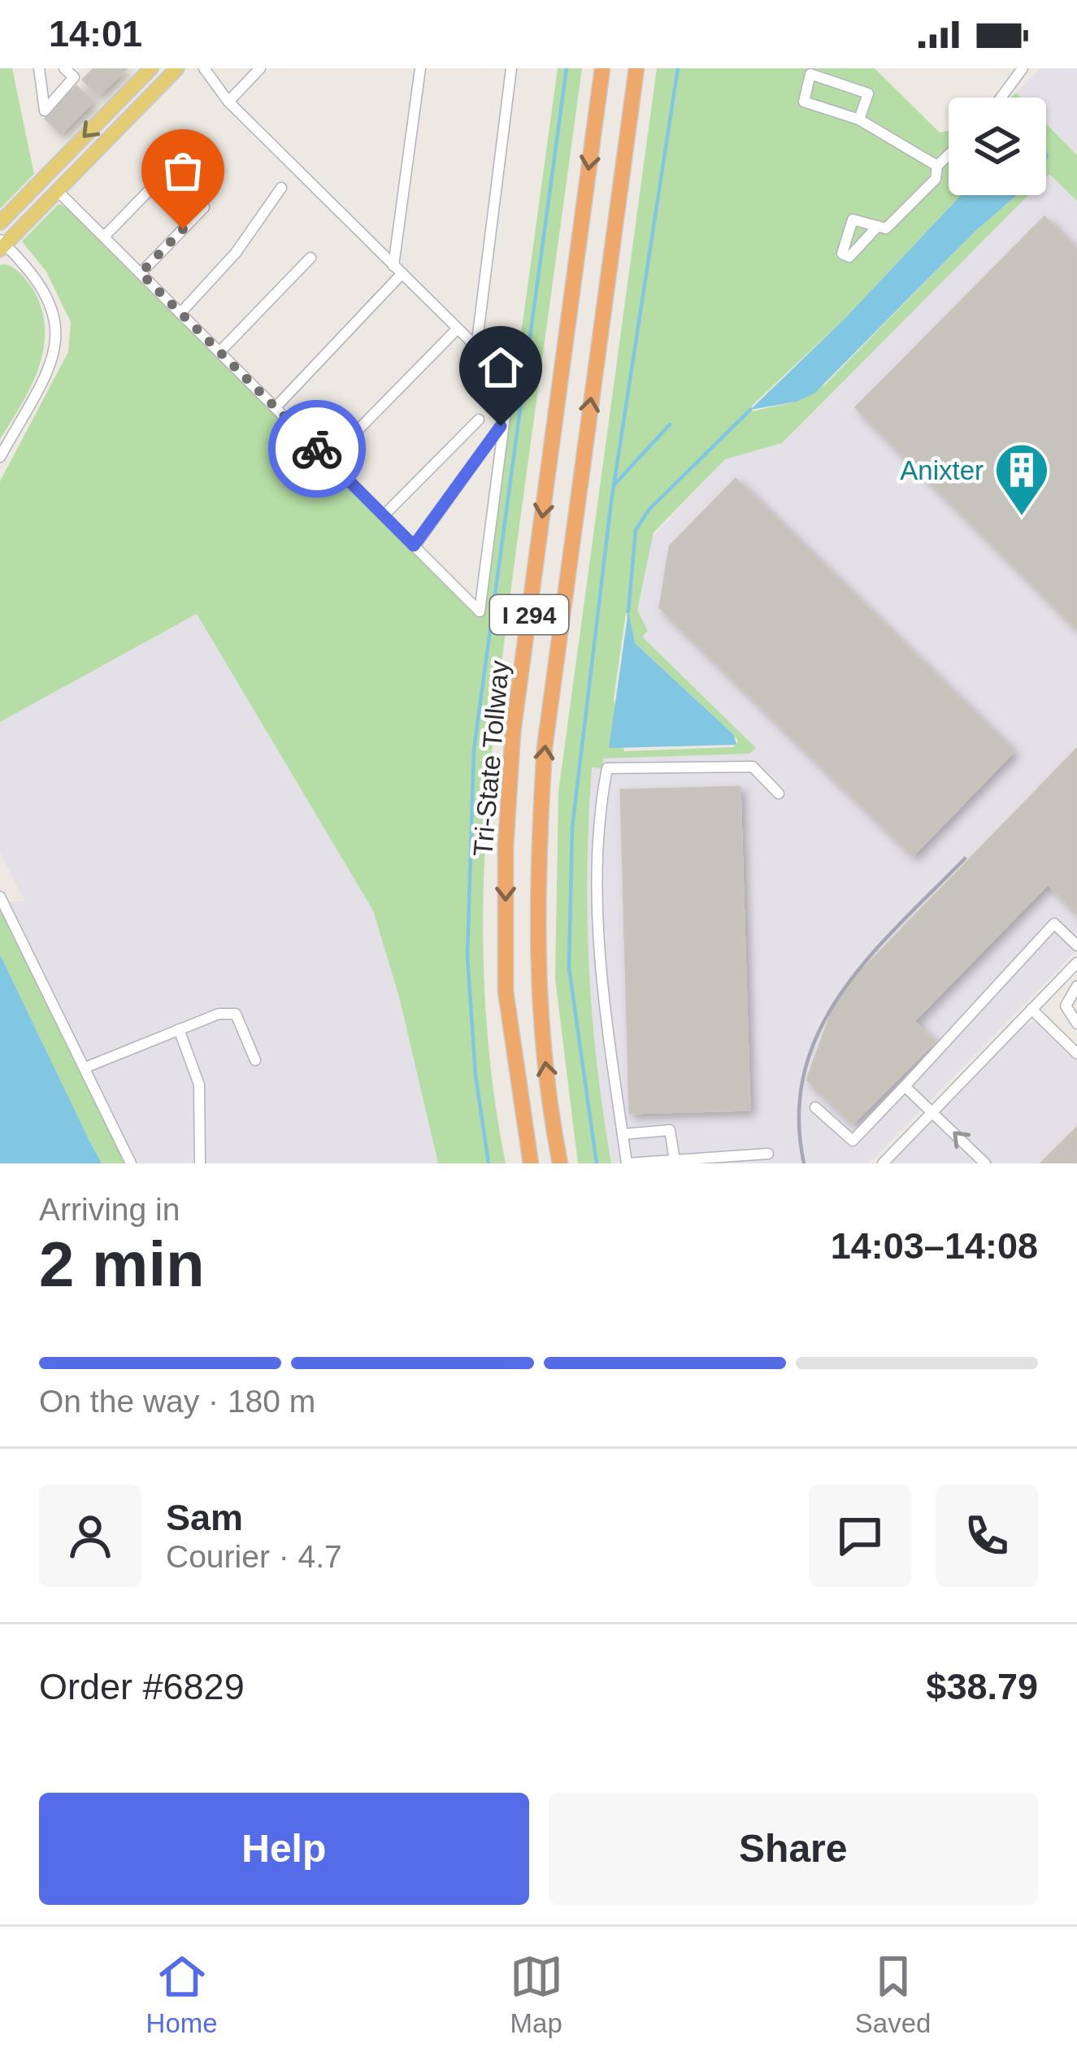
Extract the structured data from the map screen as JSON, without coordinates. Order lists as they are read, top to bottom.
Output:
{
  "streets": {
    "highway": ["I 294", "Tri-State Tollway"]
  },
  "places": {
    "building": ["Anixter"]
  },
  "page": {
    "status": "14:01",
    "heading": ["2 min", "Arriving in", "14:03–14:08"],
    "panel": [
      "Sam",
      "Courier · 4.7",
      "Order #6829",
      "$38.79"
    ],
    "bar": "On the way · 180 m",
    "buttons": ["Help", "Share"],
    "tabs": ["Home", "Map", "Saved"]
  }
}
